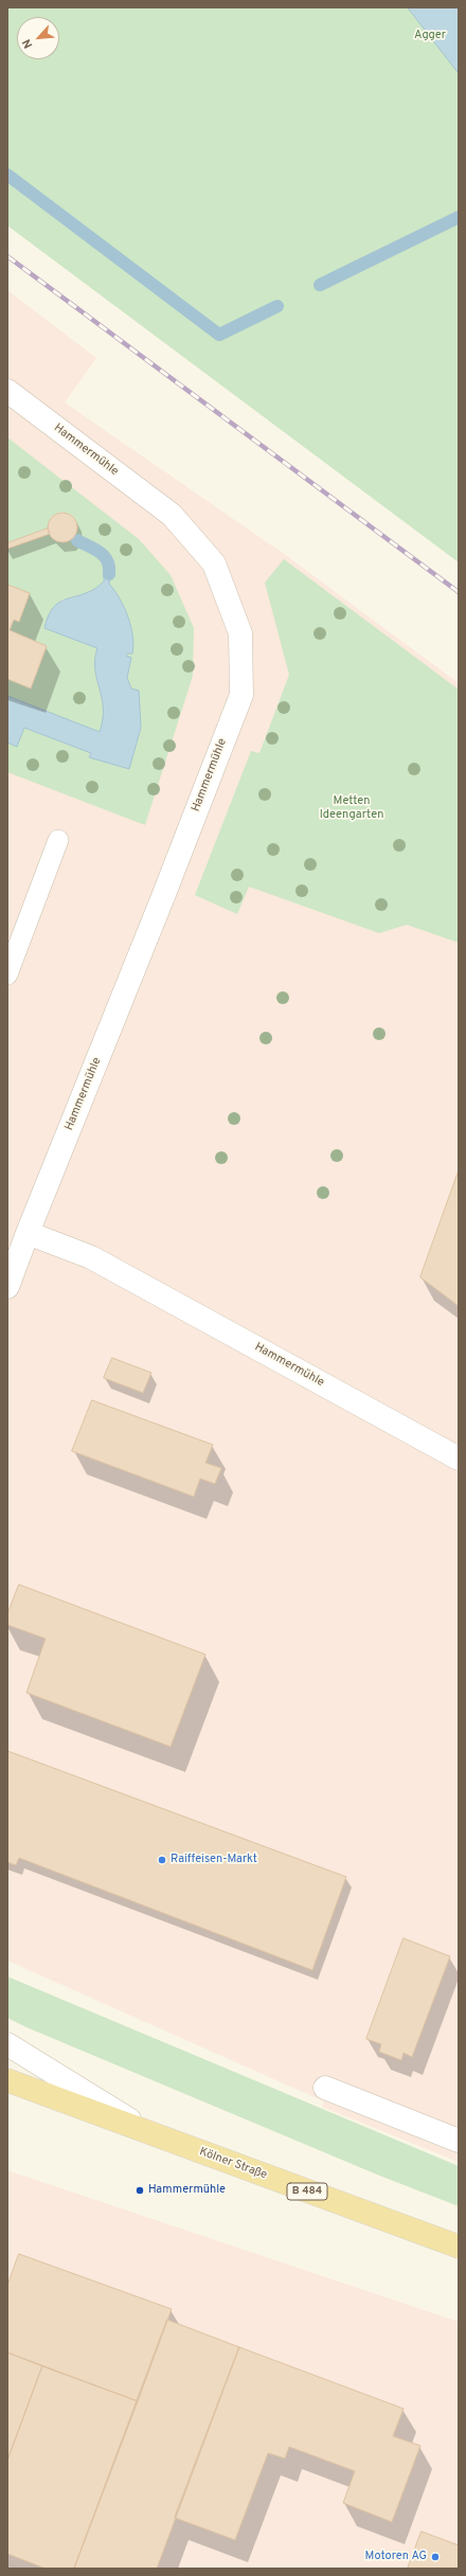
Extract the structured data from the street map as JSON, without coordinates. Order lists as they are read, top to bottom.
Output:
{
  "streets": {
    "main road": ["Kölner Straße", "B 484"],
    "street": ["Hammermühle"]
  },
  "parks": ["Agger", "Metten Ideengarten"],
  "places": ["Raiffeisen-Markt", "Hammermühle", "Motoren AG"],
  "north": "bottom left"
}
